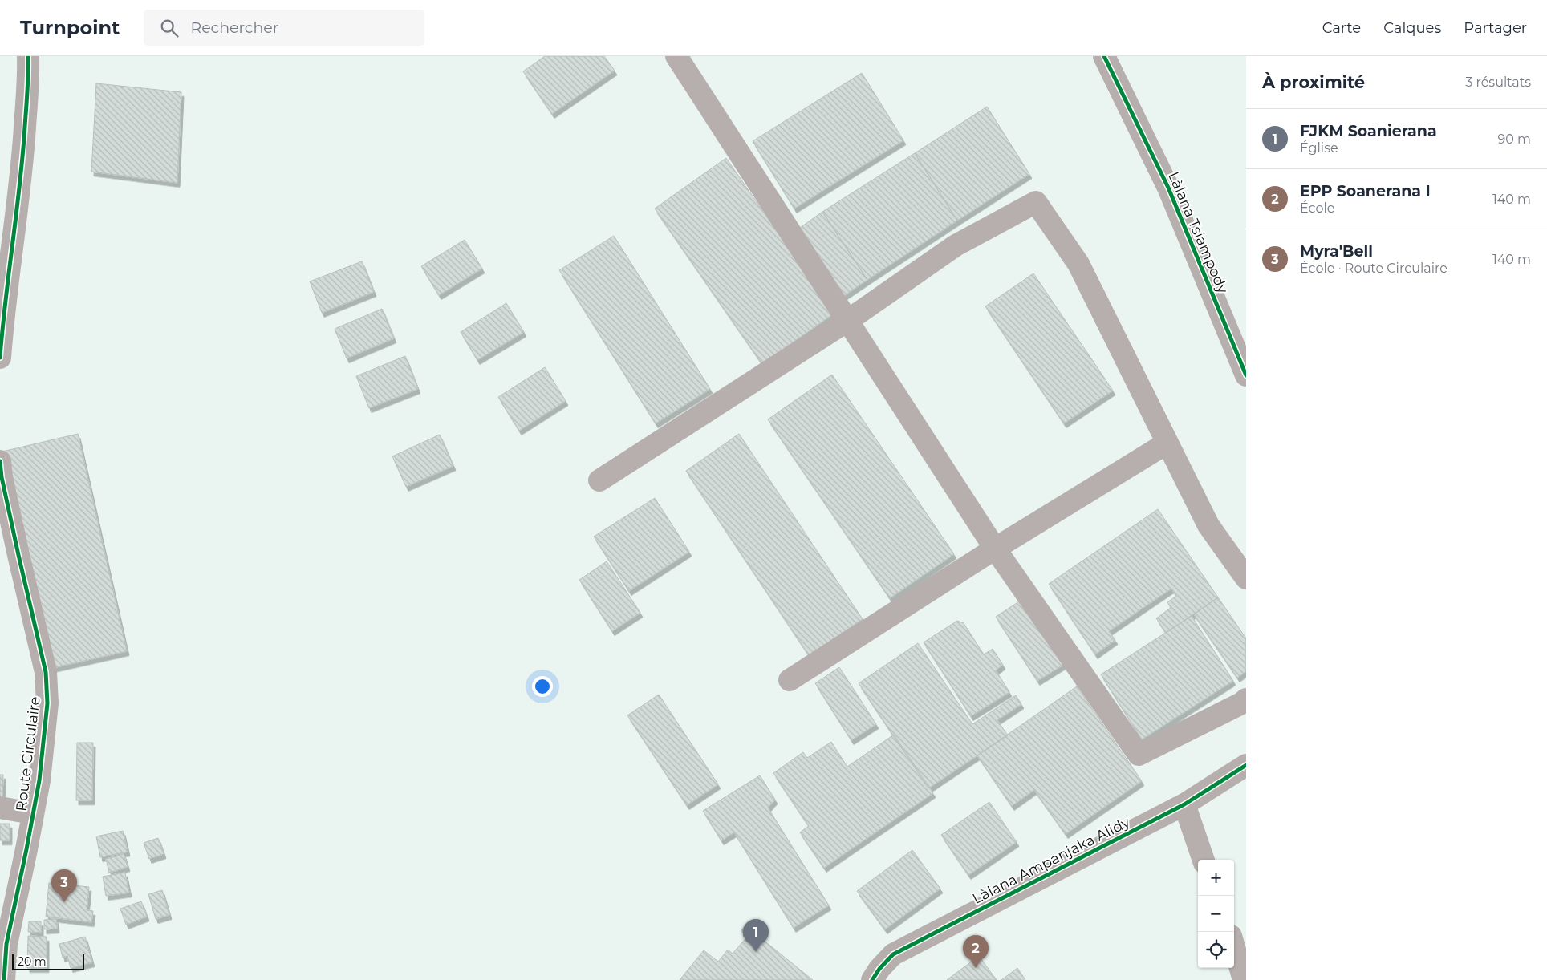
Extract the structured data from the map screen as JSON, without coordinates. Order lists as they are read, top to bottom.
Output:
{
  "streets": {
    "street": ["Làlana Tsiampody", "Route Circulaire", "Làlana Ampanjaka Alidy"]
  },
  "scale_bar": "20 m",
  "page": {
    "header": "Turnpoint",
    "search": "Rechercher",
    "nav": ["Carte", "Calques", "Partager"],
    "heading": ["À proximité", "3 résultats"],
    "list": [
      {
        "mark": "1",
        "name": "FJKM Soanierana",
        "note": "Église",
        "value": "90 m"
      },
      {
        "mark": "2",
        "name": "EPP Soanerana I",
        "note": "École",
        "value": "140 m"
      },
      {
        "mark": "3",
        "name": "Myra'Bell",
        "note": "École · Route Circulaire",
        "value": "140 m"
      }
    ],
    "map_buttons": ["+", "−"],
    "pins": ["3", "1", "2"],
    "scale": "20 m"
  }
}
